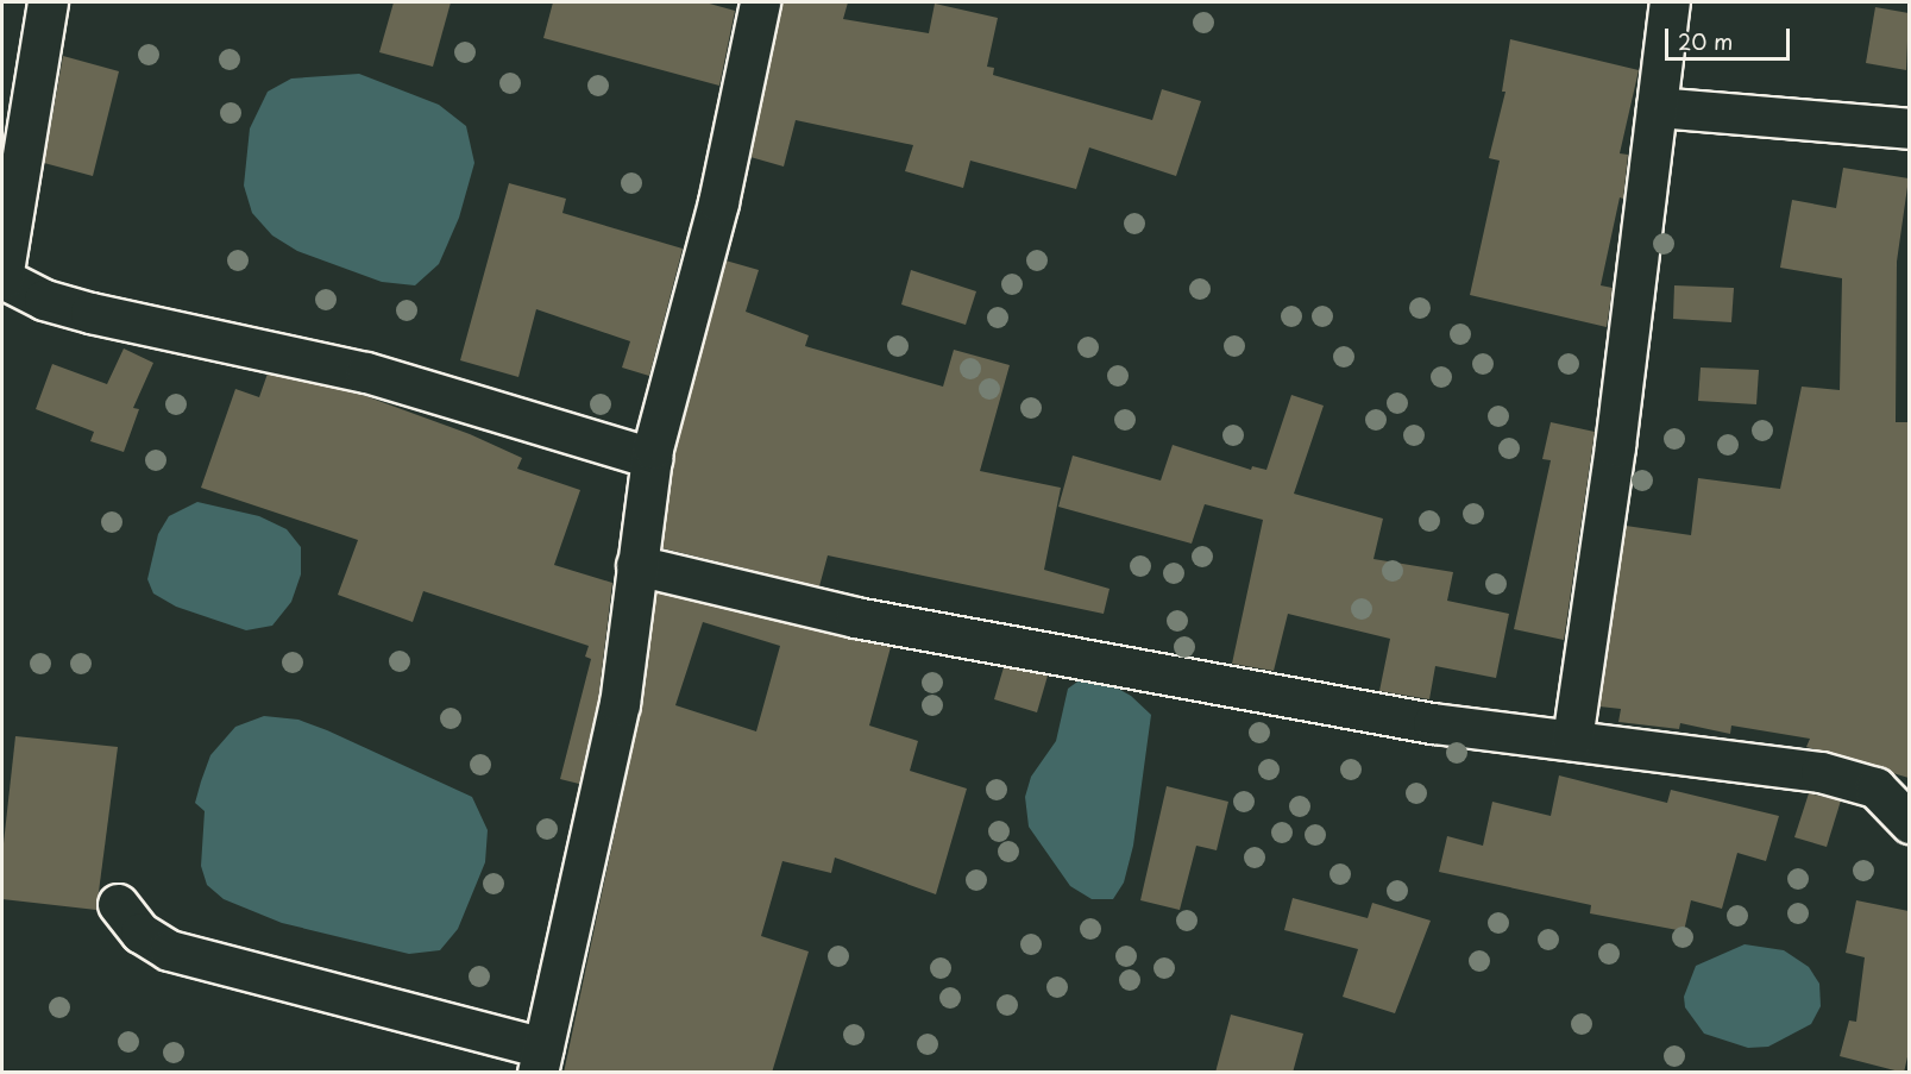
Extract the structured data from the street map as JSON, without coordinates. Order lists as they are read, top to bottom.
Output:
{
  "scale_bar": "20 m"
}
